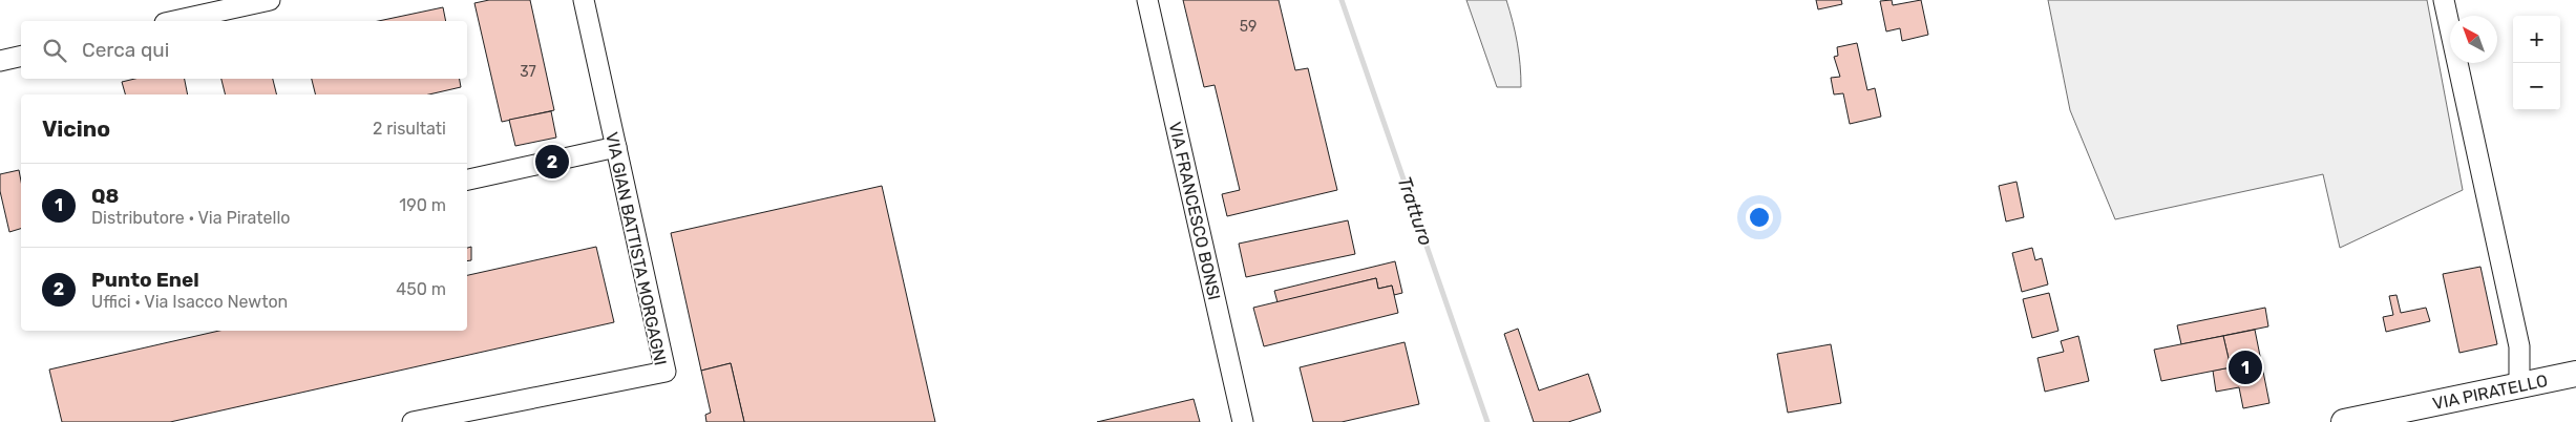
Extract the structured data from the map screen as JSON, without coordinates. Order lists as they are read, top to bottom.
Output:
{
  "streets": {
    "main road": ["VIA PIRATELLO"],
    "street": ["VIA FRANCESCO BONSI", "VIA GIAN BATTISTA MORGAGNI"]
  },
  "water": ["Tratturo"],
  "house_numbers": ["59", "37"],
  "north": "top left",
  "page": {
    "map_buttons": ["+", "−"],
    "search": "Cerca qui",
    "heading": ["Vicino", "2 risultati"],
    "pins": ["2", "1"],
    "list": [
      {
        "mark": "1",
        "name": "Q8",
        "note": "Distributore · Via Piratello",
        "value": "190 m"
      },
      {
        "mark": "2",
        "name": "Punto Enel",
        "note": "Uffici · Via Isacco Newton",
        "value": "450 m"
      }
    ]
  }
}
